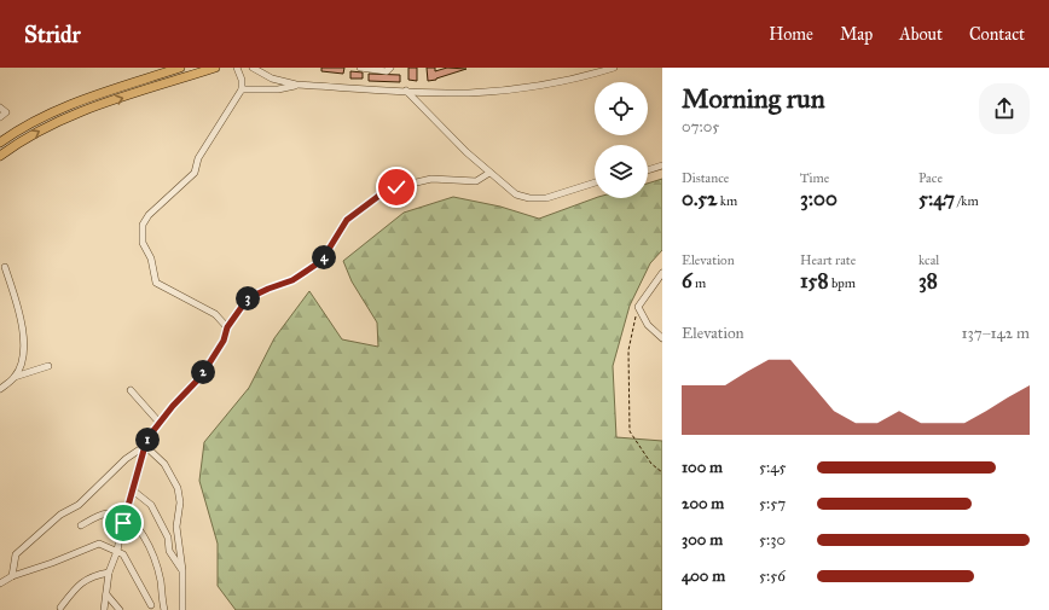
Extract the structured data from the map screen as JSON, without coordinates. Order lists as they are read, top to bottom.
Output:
{
  "page": {
    "header": "Stridr",
    "nav": [
      "Home",
      "Map",
      "About",
      "Contact"
    ],
    "heading": ["Morning run", "07:05"],
    "stats": [
      ["Distance", "0.52 km"],
      ["Time", "3:00"],
      ["Pace", "5:47 /km"],
      ["Elevation", "6 m"],
      ["Heart rate", "158 bpm"],
      ["kcal", "38"]
    ],
    "pins": [
      "4",
      "3",
      "2",
      "1"
    ],
    "chart": ["Elevation", "137–142 m"],
    "list": [
      {
        "name": "100 m",
        "note": "5:45"
      },
      {
        "name": "200 m",
        "note": "5:57"
      },
      {
        "name": "300 m",
        "note": "5:30"
      },
      {
        "name": "400 m",
        "note": "5:56"
      }
    ]
  }
}
